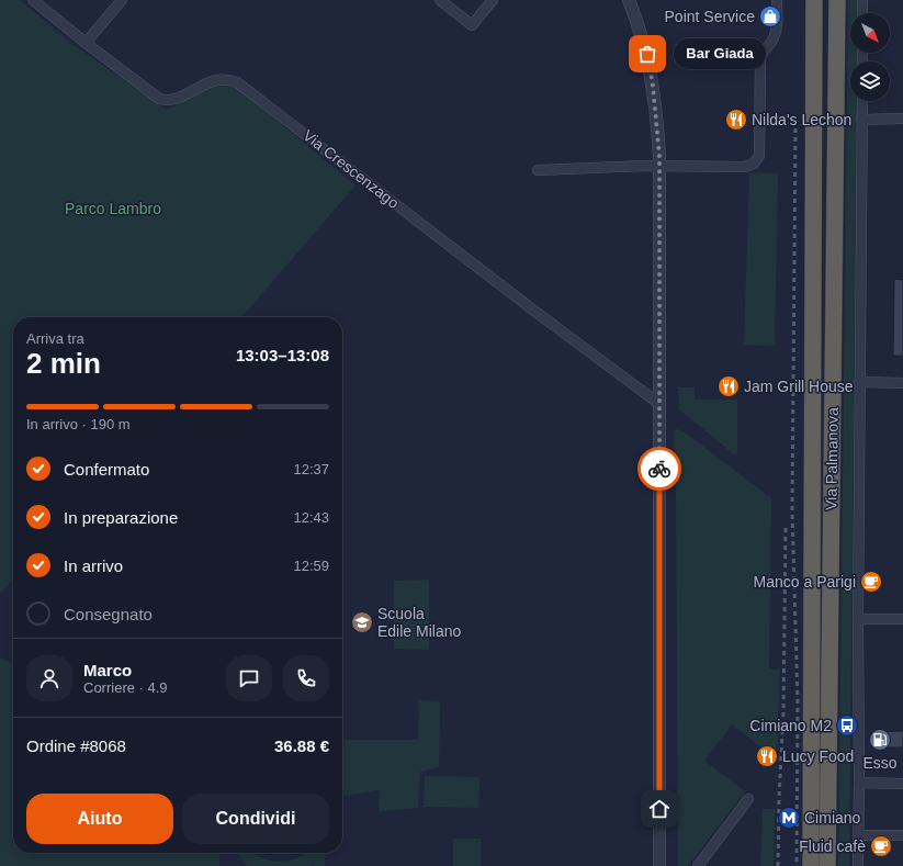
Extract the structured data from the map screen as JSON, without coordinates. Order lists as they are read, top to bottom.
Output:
{
  "streets": {
    "highway": ["Via Palmanova"],
    "street": ["Via Crescenzago"]
  },
  "parks": ["Parco Lambro"],
  "places": {
    "shop": ["Point Service"],
    "other": ["Bar Giada"],
    "restaurant": ["Nilda's Lechon", "Jam Grill House", "Lucy Food"],
    "cafe": ["Manco a Parigi", "Fluid cafè"],
    "school or university": ["Scuola Edile Milano"],
    "bus stop": ["Cimiano M2"],
    "fuel station": ["Esso"],
    "metro station": ["Cimiano"]
  },
  "north": "bottom right",
  "page": {
    "bubble": "Bar Giada",
    "heading": ["2 min", "Arriva tra", "13:03–13:08"],
    "panel": [
      "Marco",
      "Corriere · 4.9",
      "Ordine #8068",
      "36.88 €"
    ],
    "bar": "In arrivo · 190 m",
    "list": [
      ["Confermato", "12:37"],
      ["In preparazione", "12:43"],
      ["In arrivo", "12:59"],
      "Consegnato"
    ],
    "buttons": ["Aiuto", "Condividi"]
  }
}
